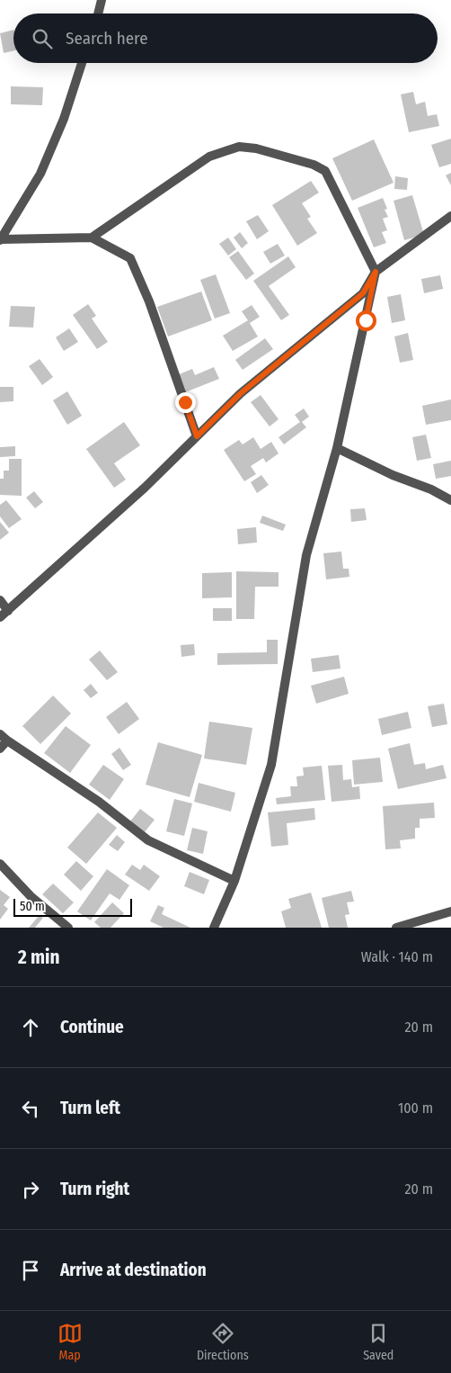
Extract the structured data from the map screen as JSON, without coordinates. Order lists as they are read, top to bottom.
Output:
{
  "scale_bar": "50 m",
  "page": {
    "search": "Search here",
    "scale": "50 m",
    "heading": ["2 min", "Walk · 140 m"],
    "list": [
      ["Continue", "20 m"],
      ["Turn left", "100 m"],
      ["Turn right", "20 m"],
      "Arrive at destination"
    ],
    "nav": ["Map", "Directions", "Saved"]
  }
}
